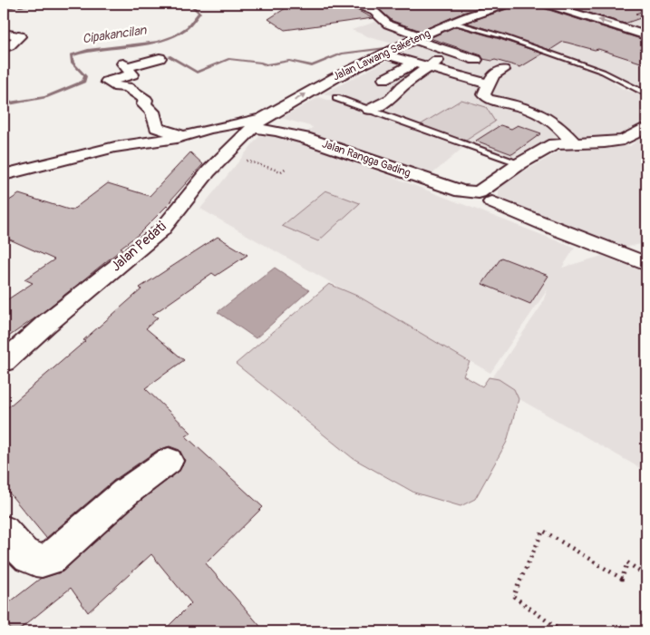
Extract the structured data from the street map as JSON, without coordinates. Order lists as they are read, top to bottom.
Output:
{
  "streets": {
    "street": ["Jalan Lawang Saketeng", "Jalan Rangga Gading", "Jalan Pedati"]
  },
  "crossings": [
    ["Jalan Lawang Saketeng", "Jalan Rangga Gading"],
    ["Jalan Lawang Saketeng", "Jalan Pedati"],
    ["Jalan Rangga Gading", "Jalan Pedati"]
  ],
  "water": ["Cipakancilan"]
}
